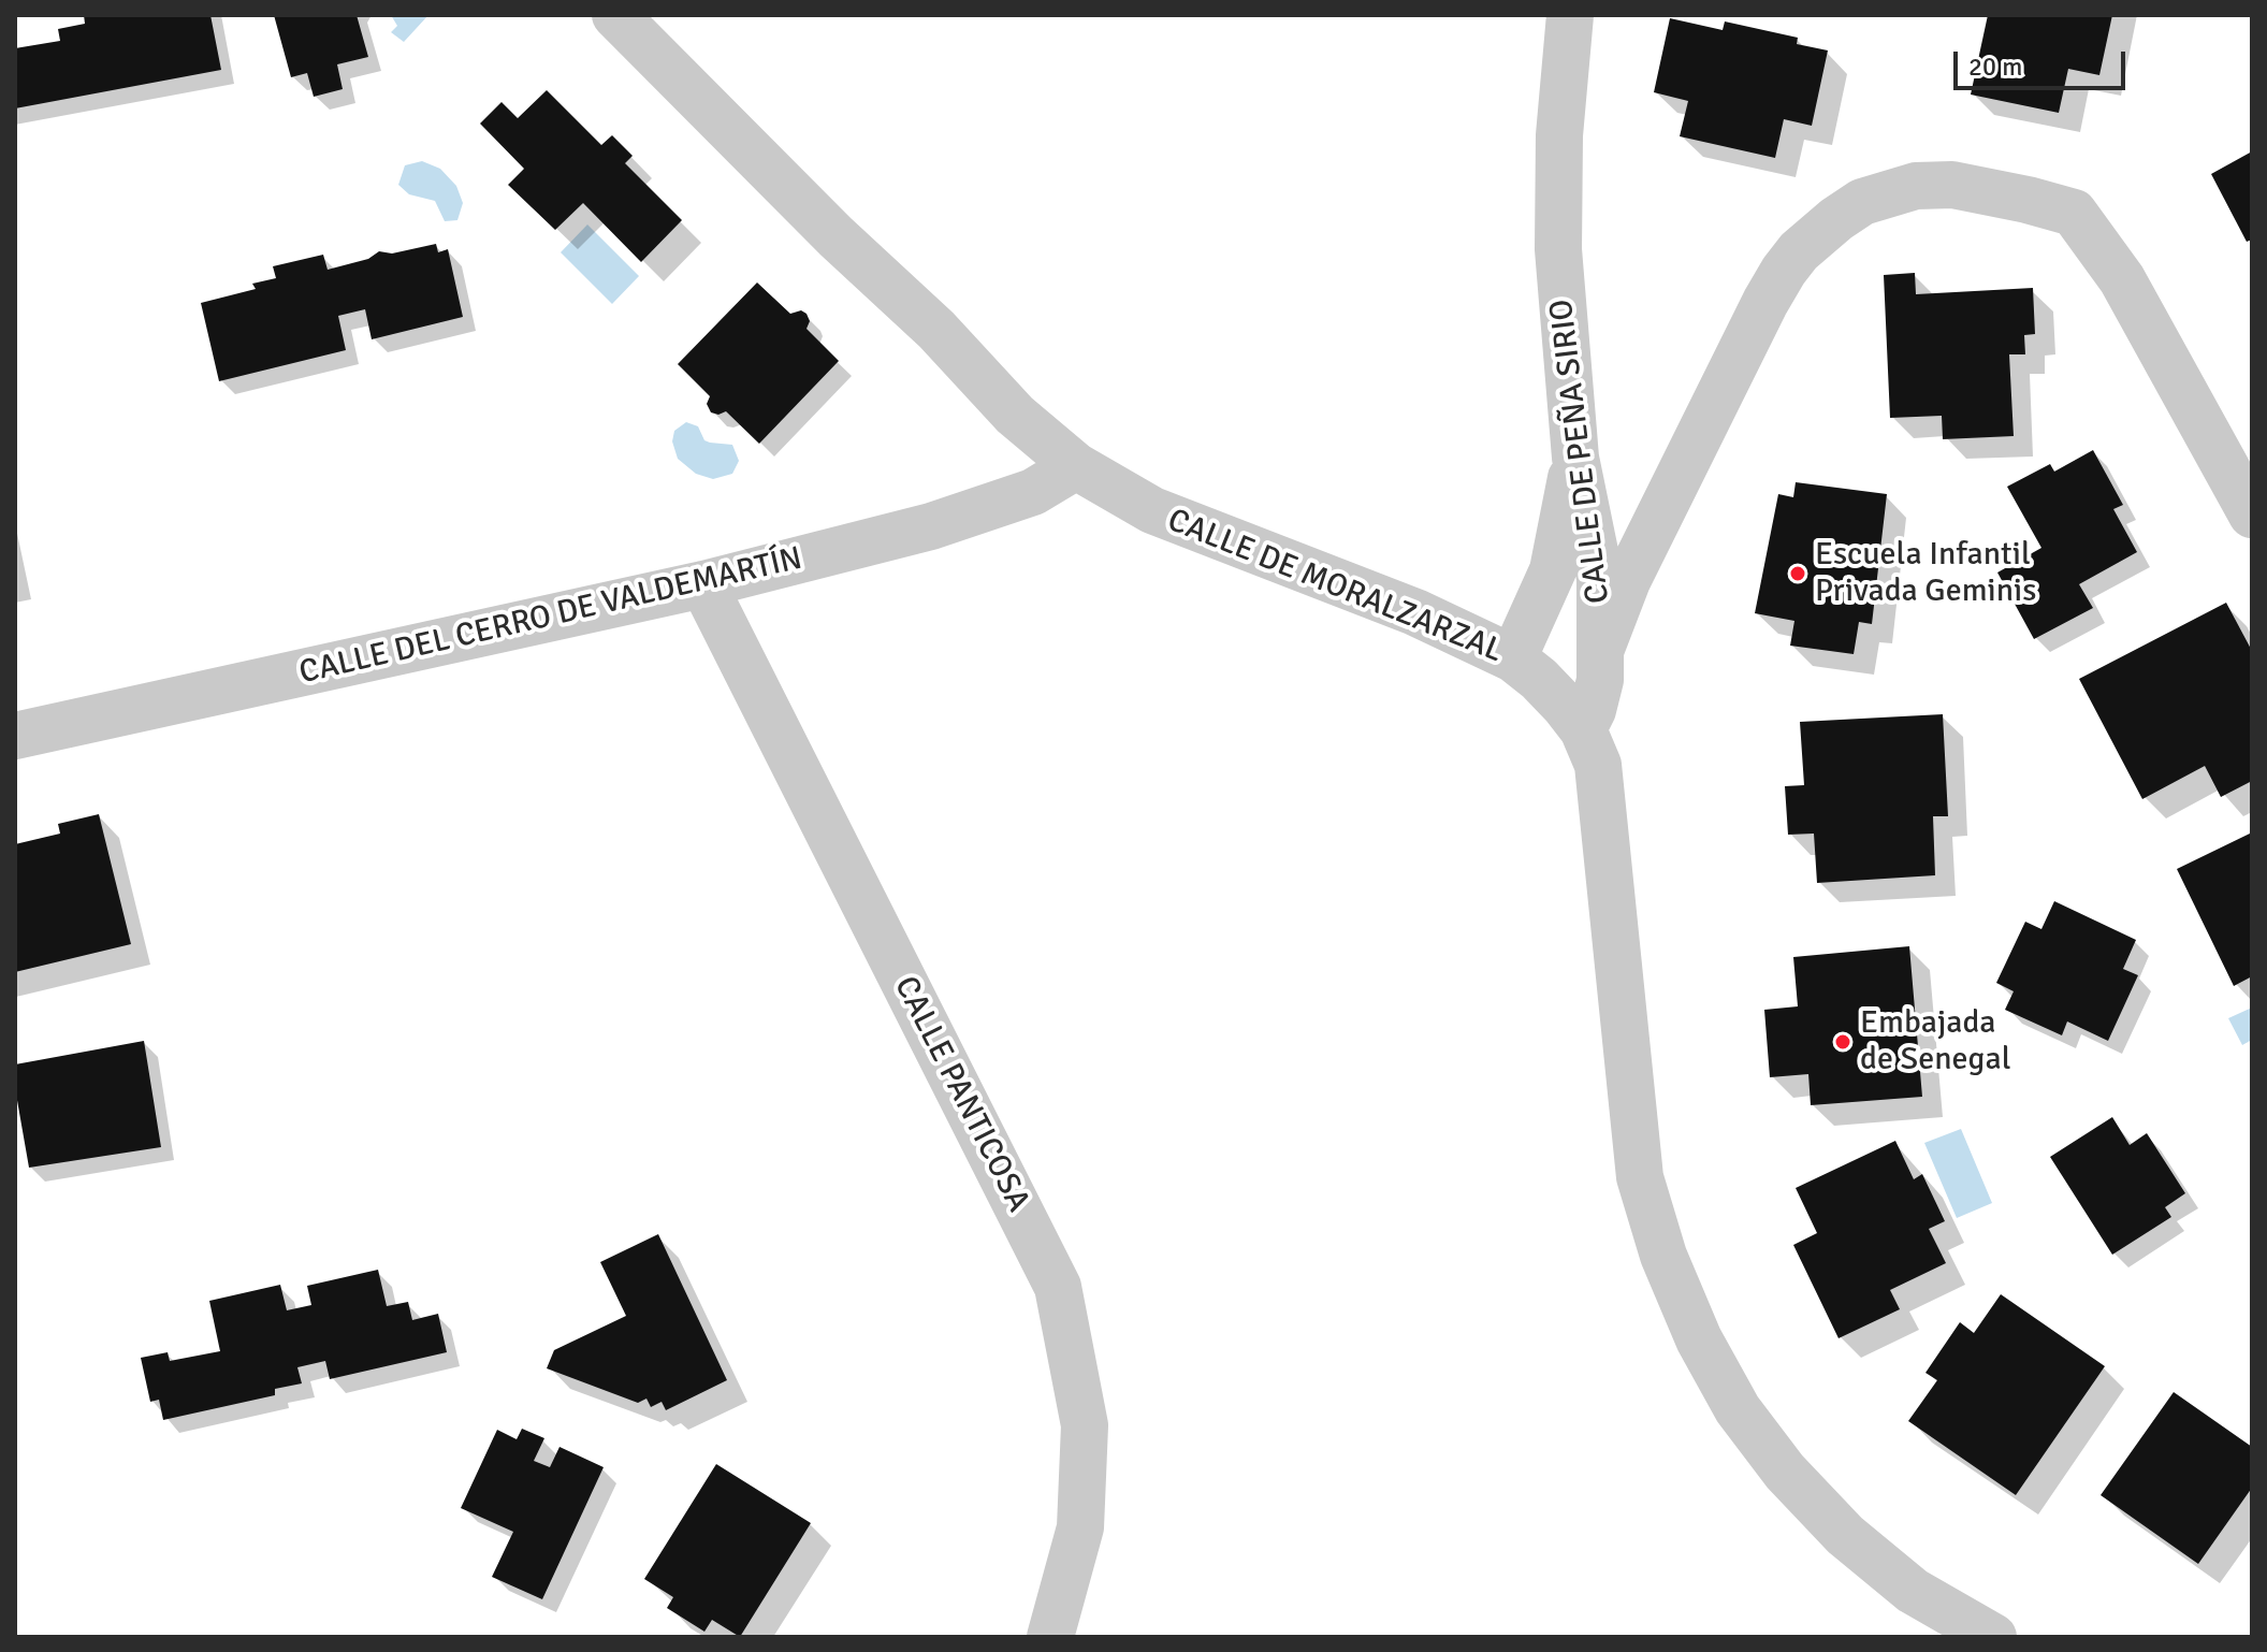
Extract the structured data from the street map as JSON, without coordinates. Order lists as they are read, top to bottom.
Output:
{
  "streets": {
    "street": [
      "CALLE DE PEÑA SIRIO",
      "CALLE DE MORALZARZAL",
      "CALLE DEL CERRO DE VALDEMARTÍN",
      "CALLE PANTICOSA"
    ]
  },
  "crossings": [
    ["CALLE DE PEÑA SIRIO", "CALLE DE MORALZARZAL"],
    ["CALLE DE MORALZARZAL", "CALLE DEL CERRO DE VALDEMARTÍN"],
    ["CALLE DEL CERRO DE VALDEMARTÍN", "CALLE PANTICOSA"]
  ],
  "places": ["Escuela Infantil Privada Geminis", "Embajada de Senegal"],
  "scale_bar": "20 m"
}
